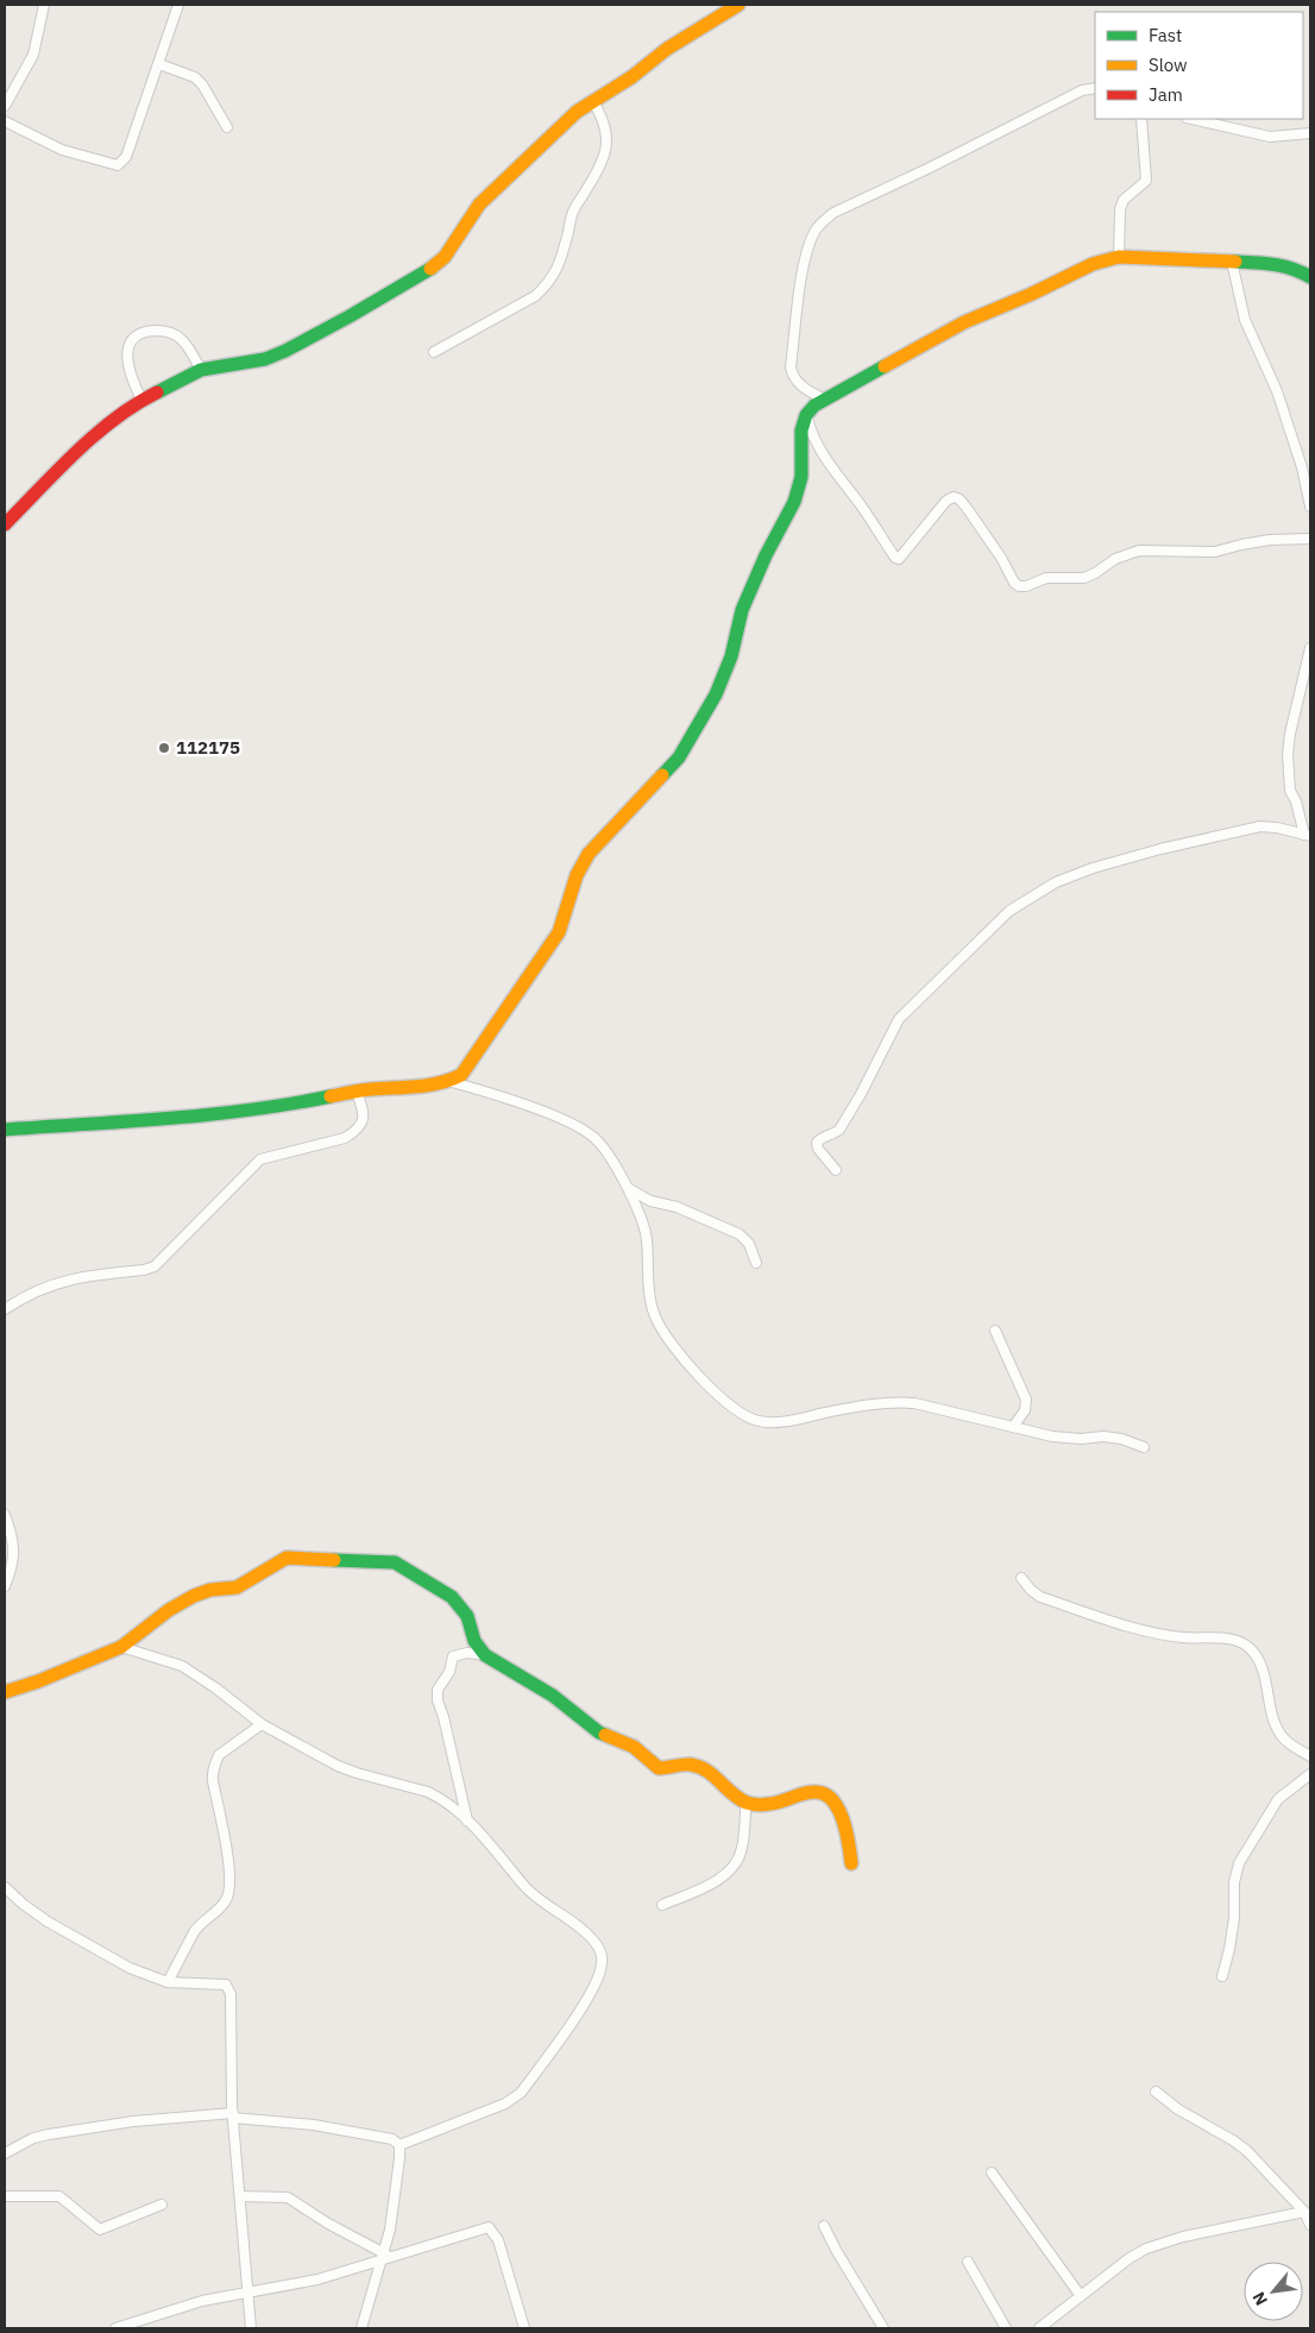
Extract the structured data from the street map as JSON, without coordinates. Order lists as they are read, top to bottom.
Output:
{
  "places": ["112175"],
  "legend": ["Fast", "Slow", "Jam"],
  "north": "bottom left"
}
